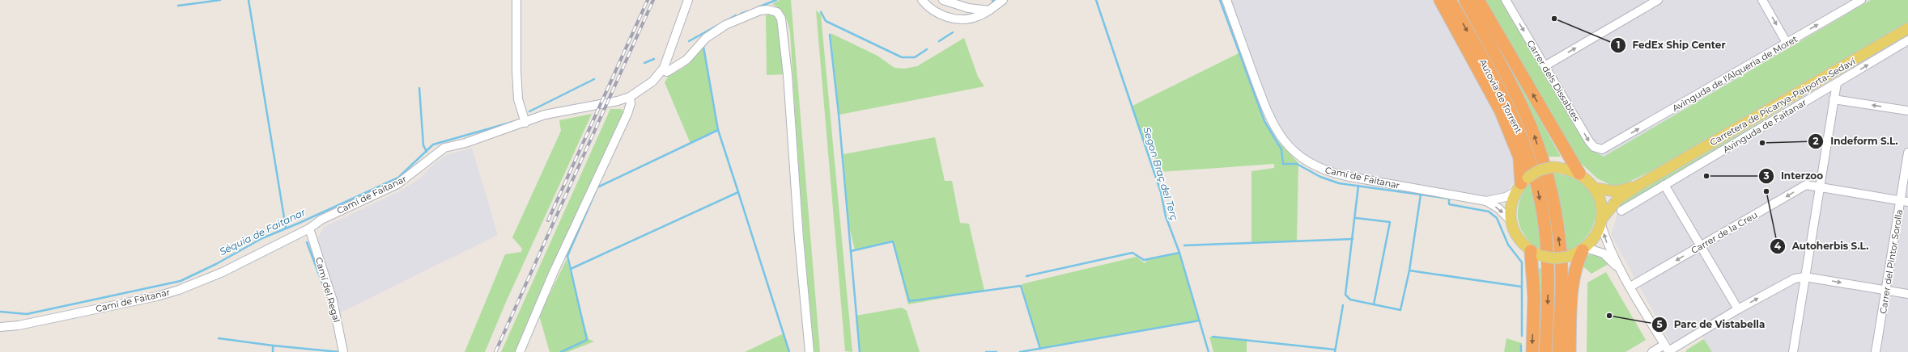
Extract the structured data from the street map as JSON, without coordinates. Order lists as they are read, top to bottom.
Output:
{
  "streets": {
    "highway": ["Autovia de Torrent"],
    "main road": ["Carretera de Picanya-Paiporta-Sedaví"],
    "street": [
      "Avinguda de l'Alqueria de Moret",
      "Carrer dels Dissabtes",
      "Avinguda de Faitanar",
      "Camí de Faitanar",
      "Carrer de la Creu",
      "Carrer del Pintor Sorolla",
      "Camí del Regal"
    ]
  },
  "crossings": [
    ["Avinguda de l'Alqueria de Moret", "Carrer dels Dissabtes"],
    ["Camí de Faitanar", "Camí del Regal"],
    ["Carrer de la Creu", "Carrer del Pintor Sorolla"]
  ],
  "one_way": ["Avinguda de l'Alqueria de Moret", "Carrer dels Dissabtes"],
  "water": ["Segon Braç del Terç", "Séquia de Faitanar"],
  "places": [
    "FedEx Ship Center",
    "Indeform S.L.",
    "Interzoo",
    "Autoherbis S.L.",
    "Parc de Vistabella"
  ]
}
